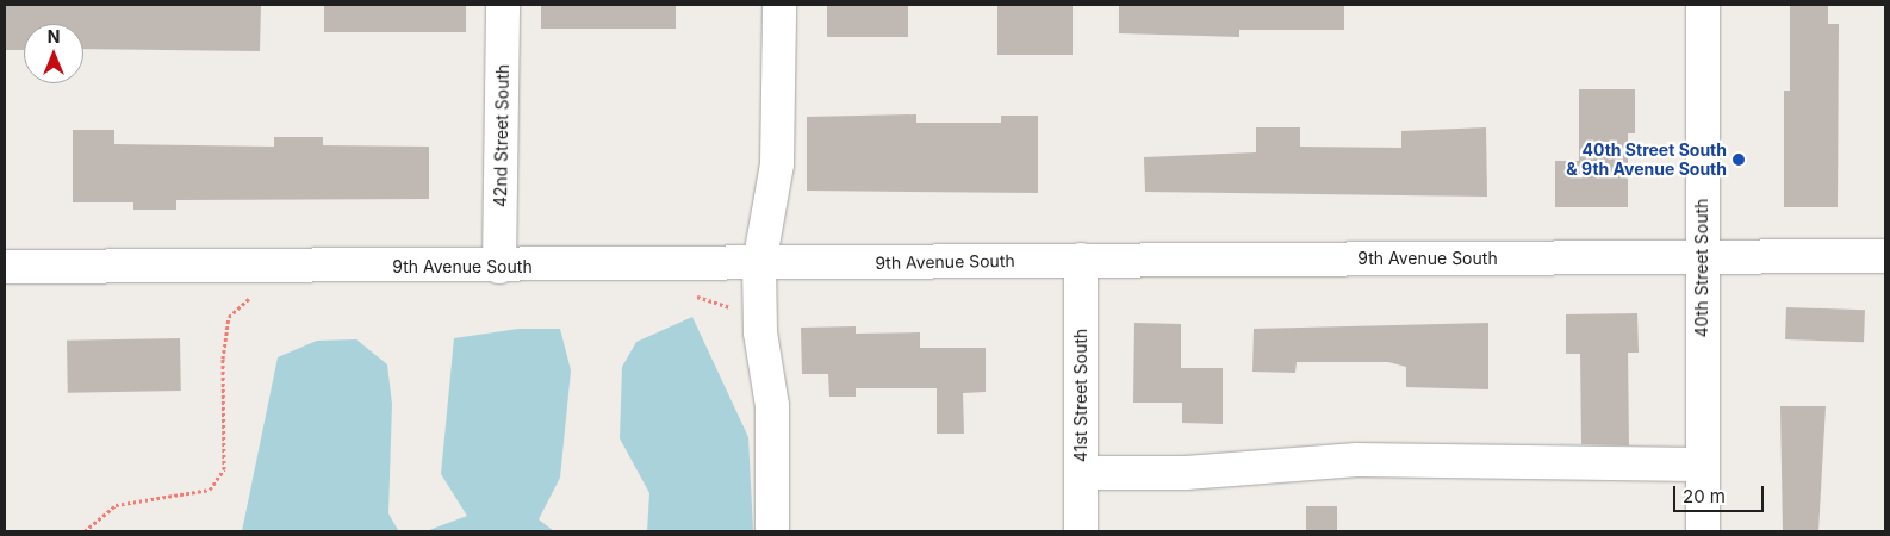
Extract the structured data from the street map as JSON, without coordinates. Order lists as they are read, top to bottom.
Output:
{
  "streets": {
    "street": [
      "42nd Street South",
      "9th Avenue South",
      "40th Street South",
      "41st Street South"
    ]
  },
  "crossings": [
    ["42nd Street South", "9th Avenue South"],
    ["9th Avenue South", "40th Street South"],
    ["9th Avenue South", "41st Street South"]
  ],
  "places": ["40th Street South & 9th Avenue South"],
  "scale_bar": "20 m",
  "north": "top"
}
